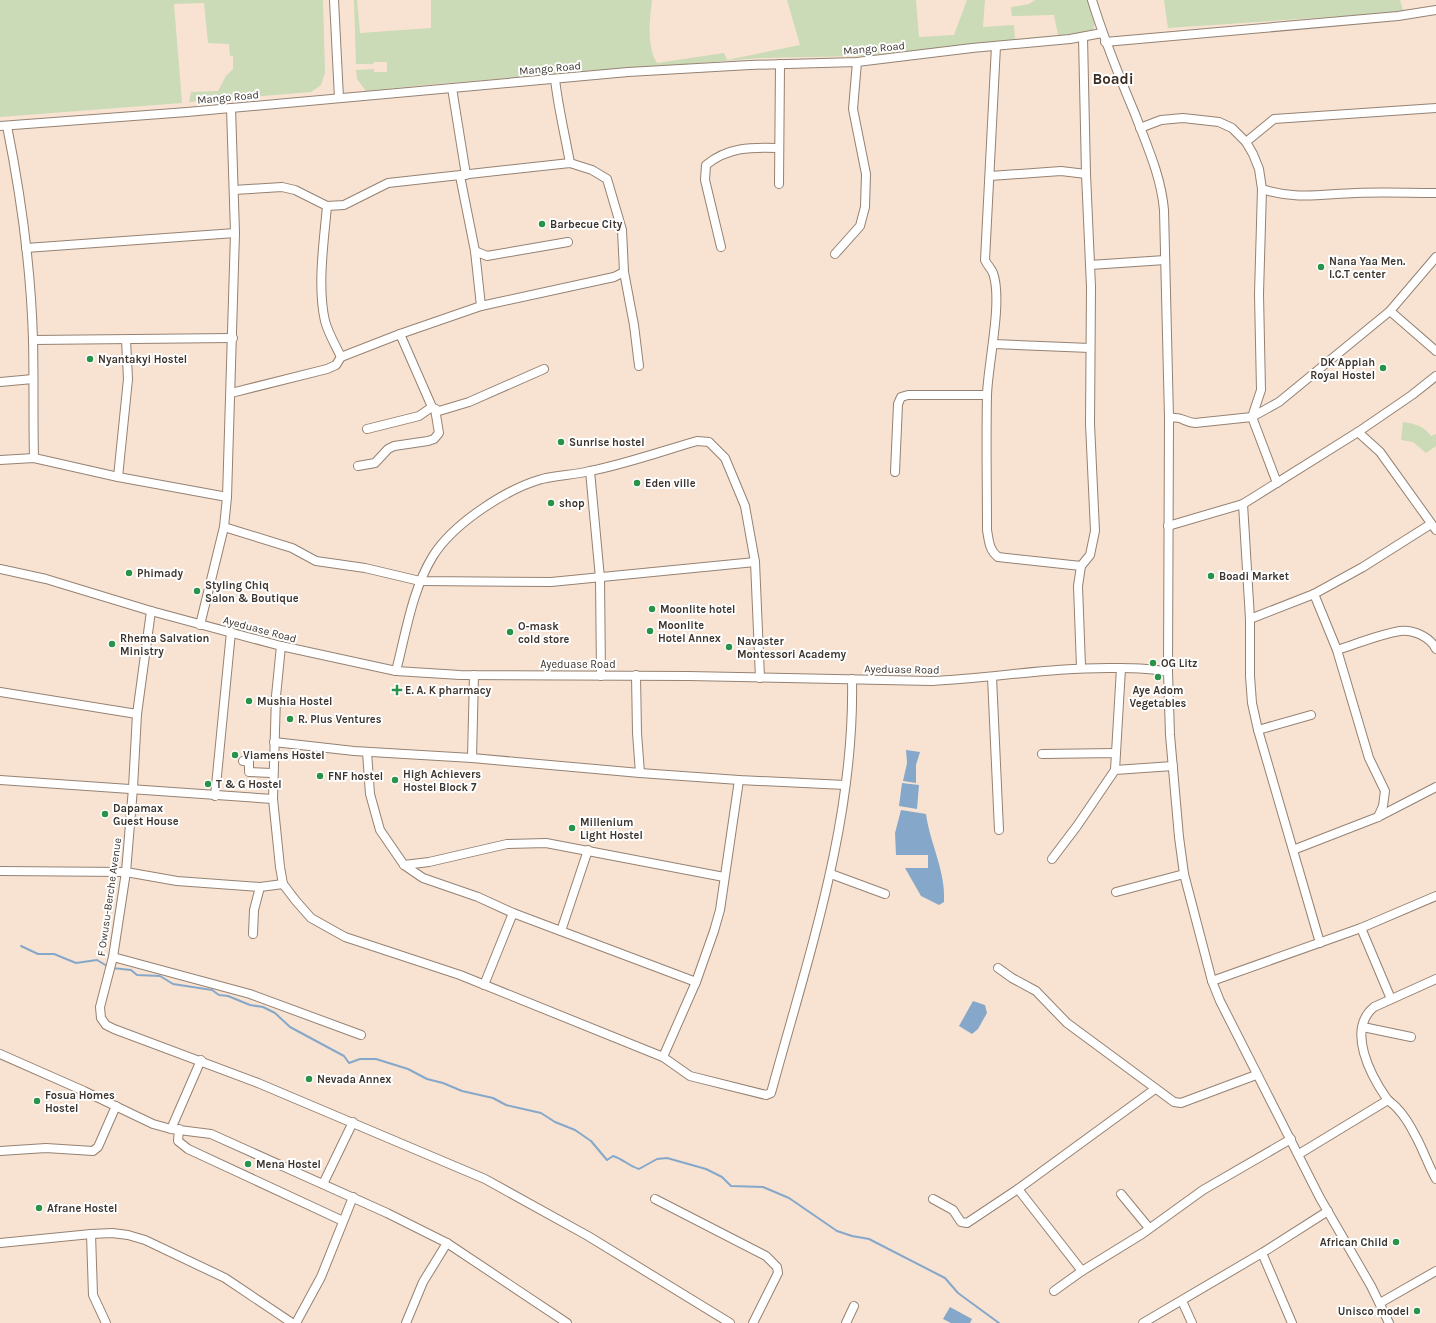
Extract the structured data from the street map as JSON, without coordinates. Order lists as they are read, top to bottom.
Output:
{
  "streets": {
    "street": ["Mango Road", "Ayeduase Road", "F Owusu-Berche Avenue"]
  },
  "crossings": [
    ["Ayeduase Road", "F Owusu-Berche Avenue"]
  ],
  "districts": ["Boadi"],
  "places": {
    "other": [
      "Barbecue City",
      "Nana Yaa Men. I.C.T center",
      "Nyantakyi Hostel",
      "DK Appiah Royal Hostel",
      "Sunrise hostel",
      "Eden ville",
      "shop",
      "Phimady",
      "Boadi Market",
      "Styling Chiq Salon & Boutique",
      "Moonlite hotel",
      "Moonlite Hotel Annex",
      "O-mask cold store",
      "Rhema Salvation Ministry",
      "Navaster Montessori Academy",
      "OG Litz",
      "Aye Adom Vegetables",
      "Mushia Hostel",
      "R. Plus Ventures",
      "Viamens Hostel",
      "FNF hostel",
      "High Achievers Hostel Block 7",
      "T & G Hostel",
      "Dapamax Guest House",
      "Millenium Light Hostel",
      "Nevada Annex",
      "Fosua Homes Hostel",
      "Mena Hostel",
      "Afrane Hostel",
      "African Child",
      "Unisco model"
    ],
    "health": ["E. A. K pharmacy"]
  }
}
